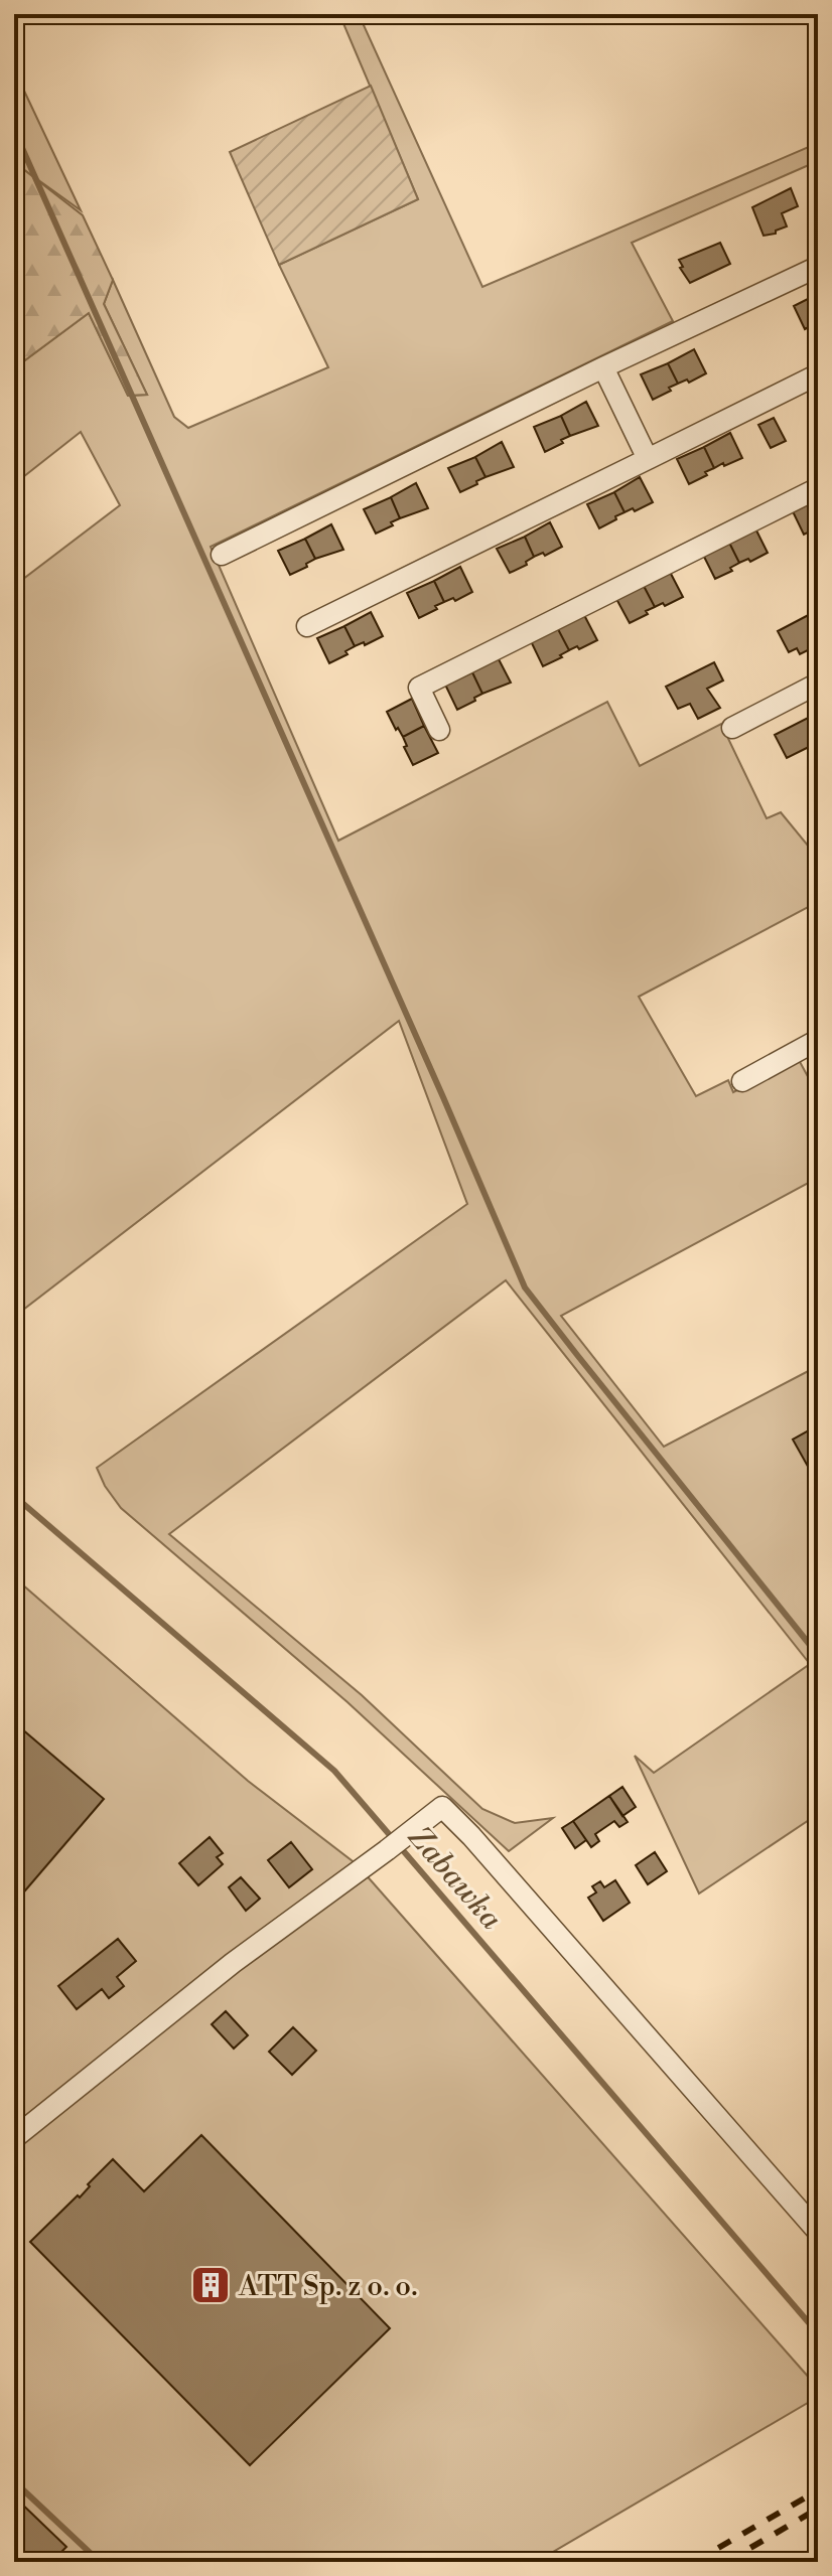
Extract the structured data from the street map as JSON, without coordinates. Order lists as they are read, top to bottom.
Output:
{
  "water": ["Zabawka"],
  "places": {
    "building": ["ATT Sp. z o. o."]
  }
}
